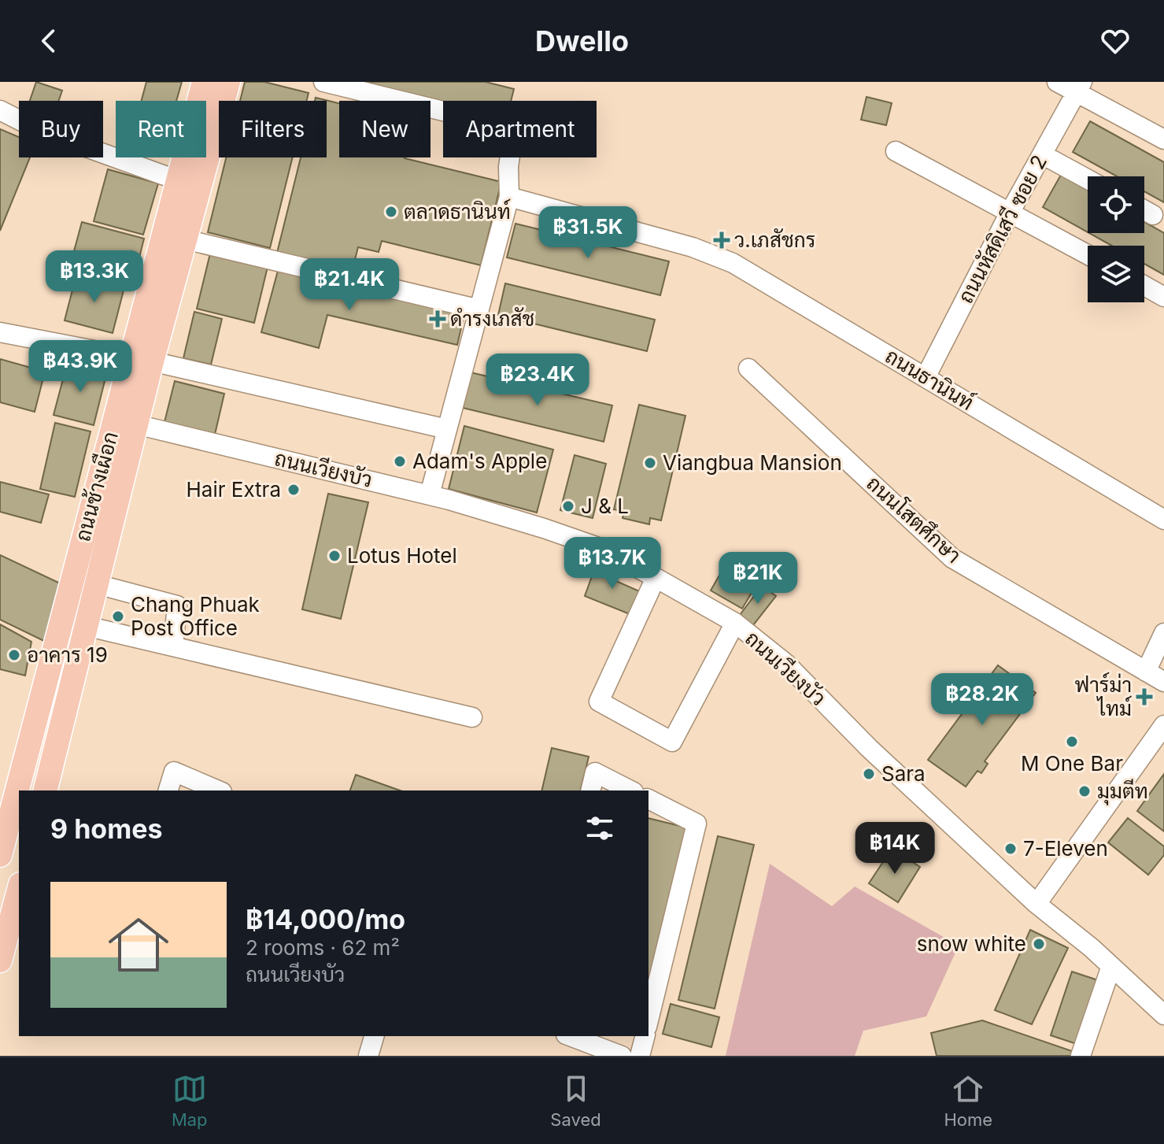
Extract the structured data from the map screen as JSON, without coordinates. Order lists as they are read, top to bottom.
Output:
{
  "streets": {
    "main road": ["ถนนช้างเผือก"],
    "street": [
      "ถนนหัสดิเสวี ซอย 2",
      "ถนนธานินท์",
      "ถนนเวียงบัว",
      "ถนนโสตศึกษา"
    ]
  },
  "crossings": [
    ["ถนนหัสดิเสวี ซอย 2", "ถนนธานินท์"],
    ["ถนนเวียงบัว", "ถนนช้างเผือก"]
  ],
  "places": {
    "other": [
      "ตลาดธานินท์",
      "Adam's Apple",
      "Viangbua Mansion",
      "Hair Extra",
      "J & L",
      "Lotus Hotel",
      "Chang Phuak Post Office",
      "อาคาร 19",
      "M One Bar",
      "Sara",
      "มุมตีท",
      "7-Eleven",
      "snow white"
    ],
    "health": ["ว.เภสัชกร", "ดำรงเภสัช", "ฟาร์ม่า ไทม์"]
  },
  "page": {
    "header": "Dwello",
    "chip": [
      "Buy",
      "Rent",
      "Filters",
      "New",
      "Apartment"
    ],
    "price": [
      "฿31.5K",
      "฿13.3K",
      "฿21.4K",
      "฿43.9K",
      "฿23.4K",
      "฿13.7K",
      "฿21K",
      "฿28.2K",
      "฿14K"
    ],
    "heading": "9 homes",
    "list": [
      {
        "name": "฿14,000/mo",
        "note": "2 rooms · 62 m² · ถนนเวียงบัว"
      }
    ],
    "tabs": ["Map", "Saved", "Home"]
  }
}
